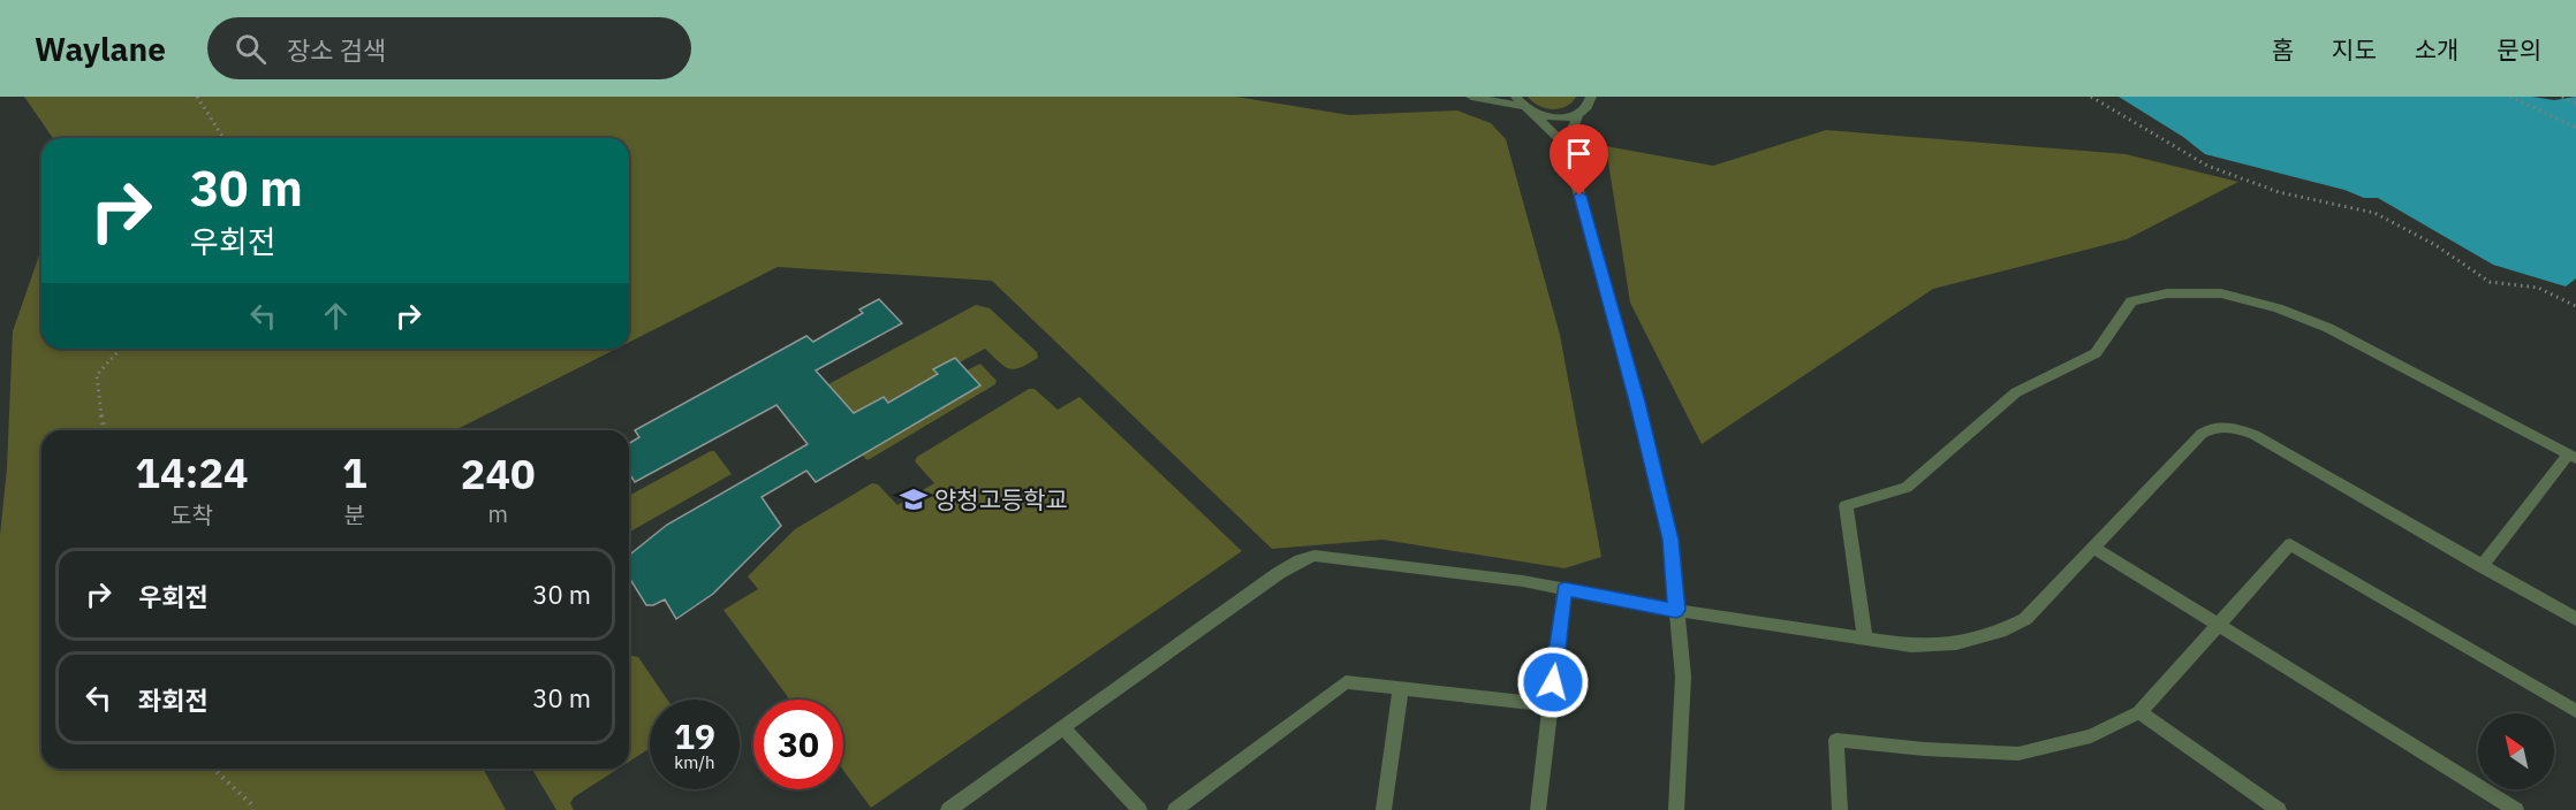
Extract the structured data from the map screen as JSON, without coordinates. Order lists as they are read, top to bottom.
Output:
{
  "places": {
    "school or university": ["양청고등학교"]
  },
  "north": "top left",
  "page": {
    "header": "Waylane",
    "search": "장소 검색",
    "nav": [
      "홈",
      "지도",
      "소개",
      "문의"
    ],
    "turn": ["30 m", "우회전"],
    "eta": [
      "14:24",
      "도착",
      "1",
      "분",
      "240",
      "m"
    ],
    "list": [
      {
        "name": "우회전",
        "value": "30 m"
      },
      {
        "name": "좌회전",
        "value": "30 m"
      }
    ],
    "speed": "19 km/h",
    "limit": "30"
  }
}
